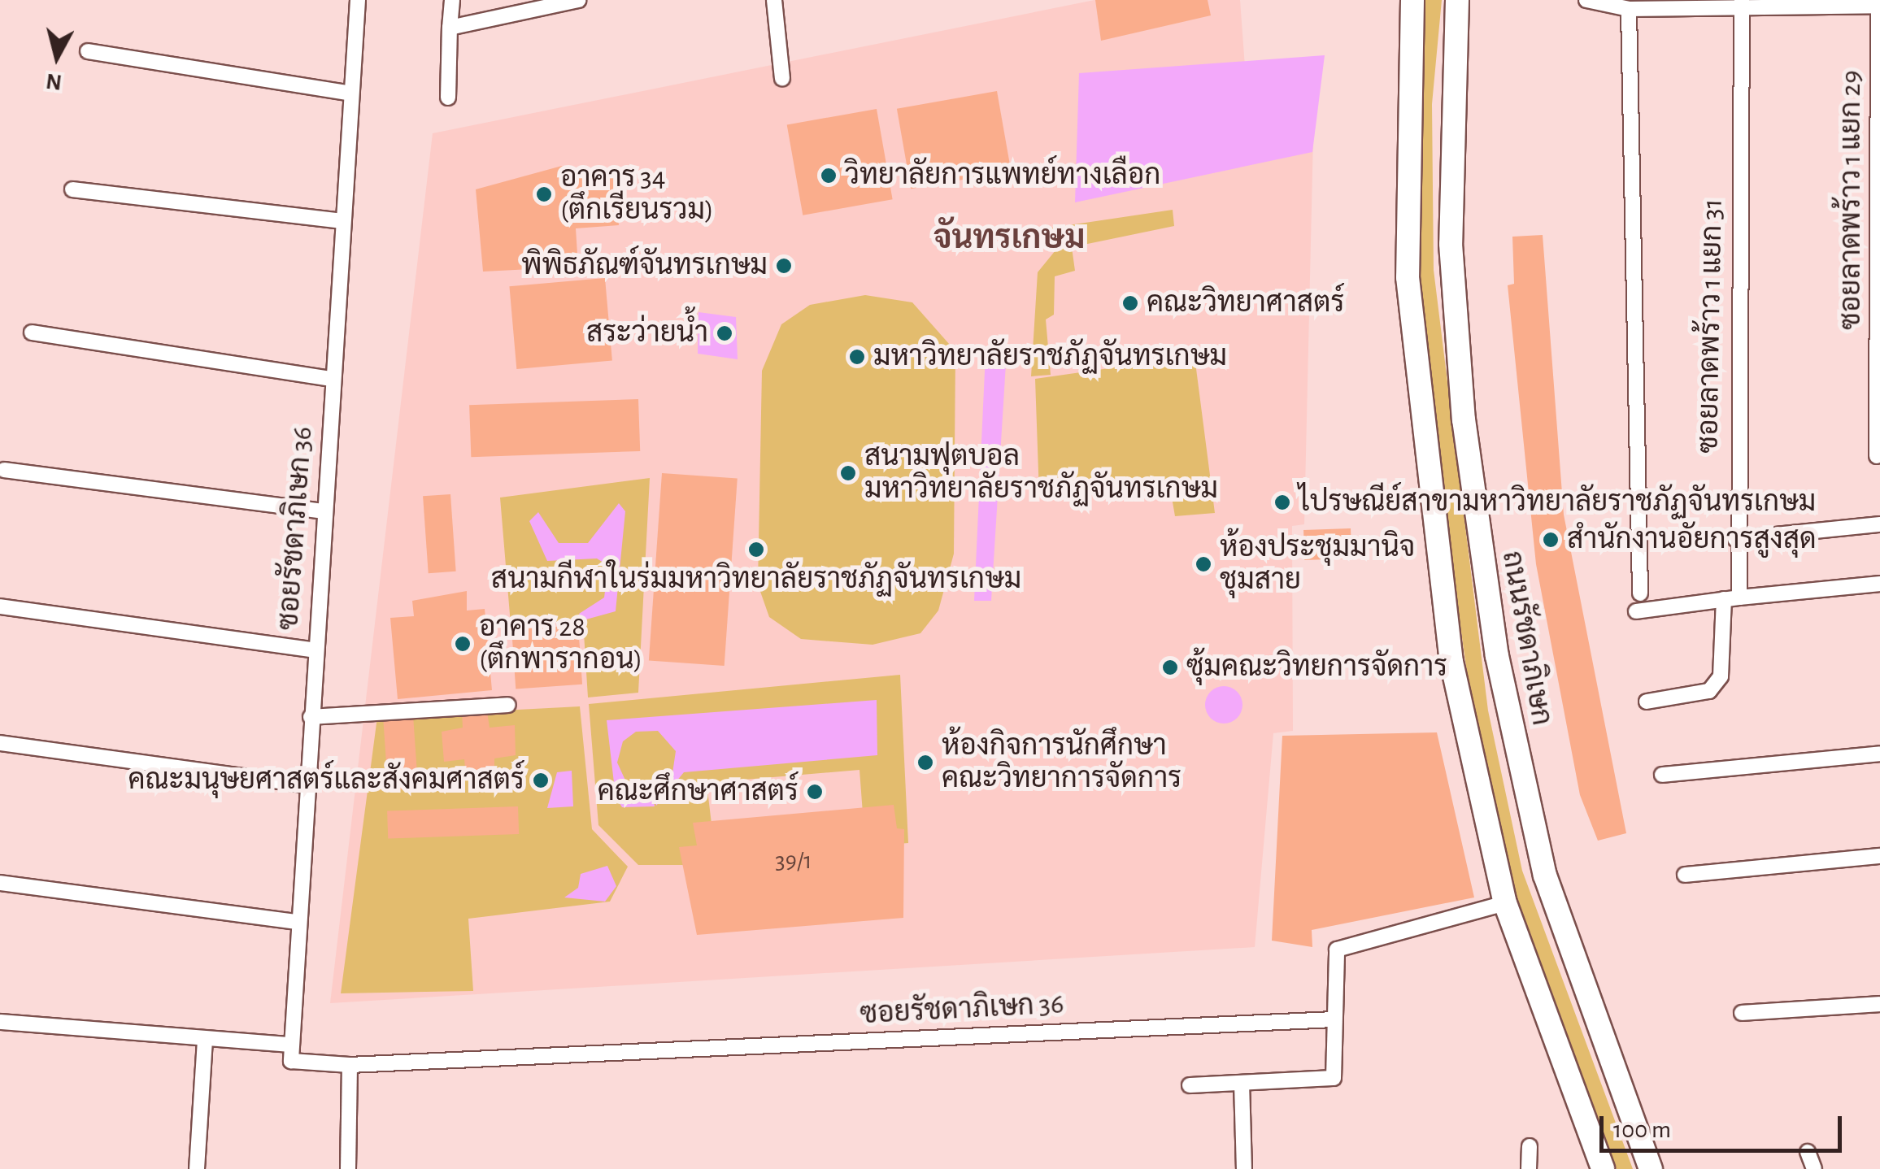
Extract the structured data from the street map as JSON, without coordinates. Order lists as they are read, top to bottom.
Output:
{
  "streets": {
    "main road": ["ถนนรัชดาภิเษก"],
    "street": ["ซอยลาดพร้าว 1 แยก 29", "ซอยลาดพร้าว 1 แยก 31", "ซอยรัชดาภิเษก 36"]
  },
  "districts": ["จันทรเกษม"],
  "places": [
    "วิทยาลัยการแพทย์ทางเลือก",
    "อาคาร 34 (ตึกเรียนรวม)",
    "พิพิธภัณฑ์จันทรเกษม",
    "คณะวิทยาศาสตร์",
    "สระว่ายน้ำ",
    "มหาวิทยาลัยราชภัฏจันทรเกษม",
    "สนามฟุตบอล มหาวิทยาลัยราชภัฏจันทรเกษม",
    "ไปรษณีย์สาขามหาวิทยาลัยราชภัฏจันทรเกษม",
    "สำนักงานอัยการสูงสุด",
    "สนามกีฬาในร่มมหาวิทยาลัยราชภัฏจันทรเกษม",
    "ห้องประชุมมานิจ ชุมสาย",
    "อาคาร 28 (ตึกพารากอน)",
    "ซุ้มคณะวิทยการจัดการ",
    "ห้องกิจการนักศึกษา คณะวิทยาการจัดการ",
    "คณะมนุษยศาสตร์และสังคมศาสตร์",
    "คณะศึกษาศาสตร์"
  ],
  "house_numbers": ["39/1"],
  "scale_bar": "100 m",
  "north": "bottom"
}
